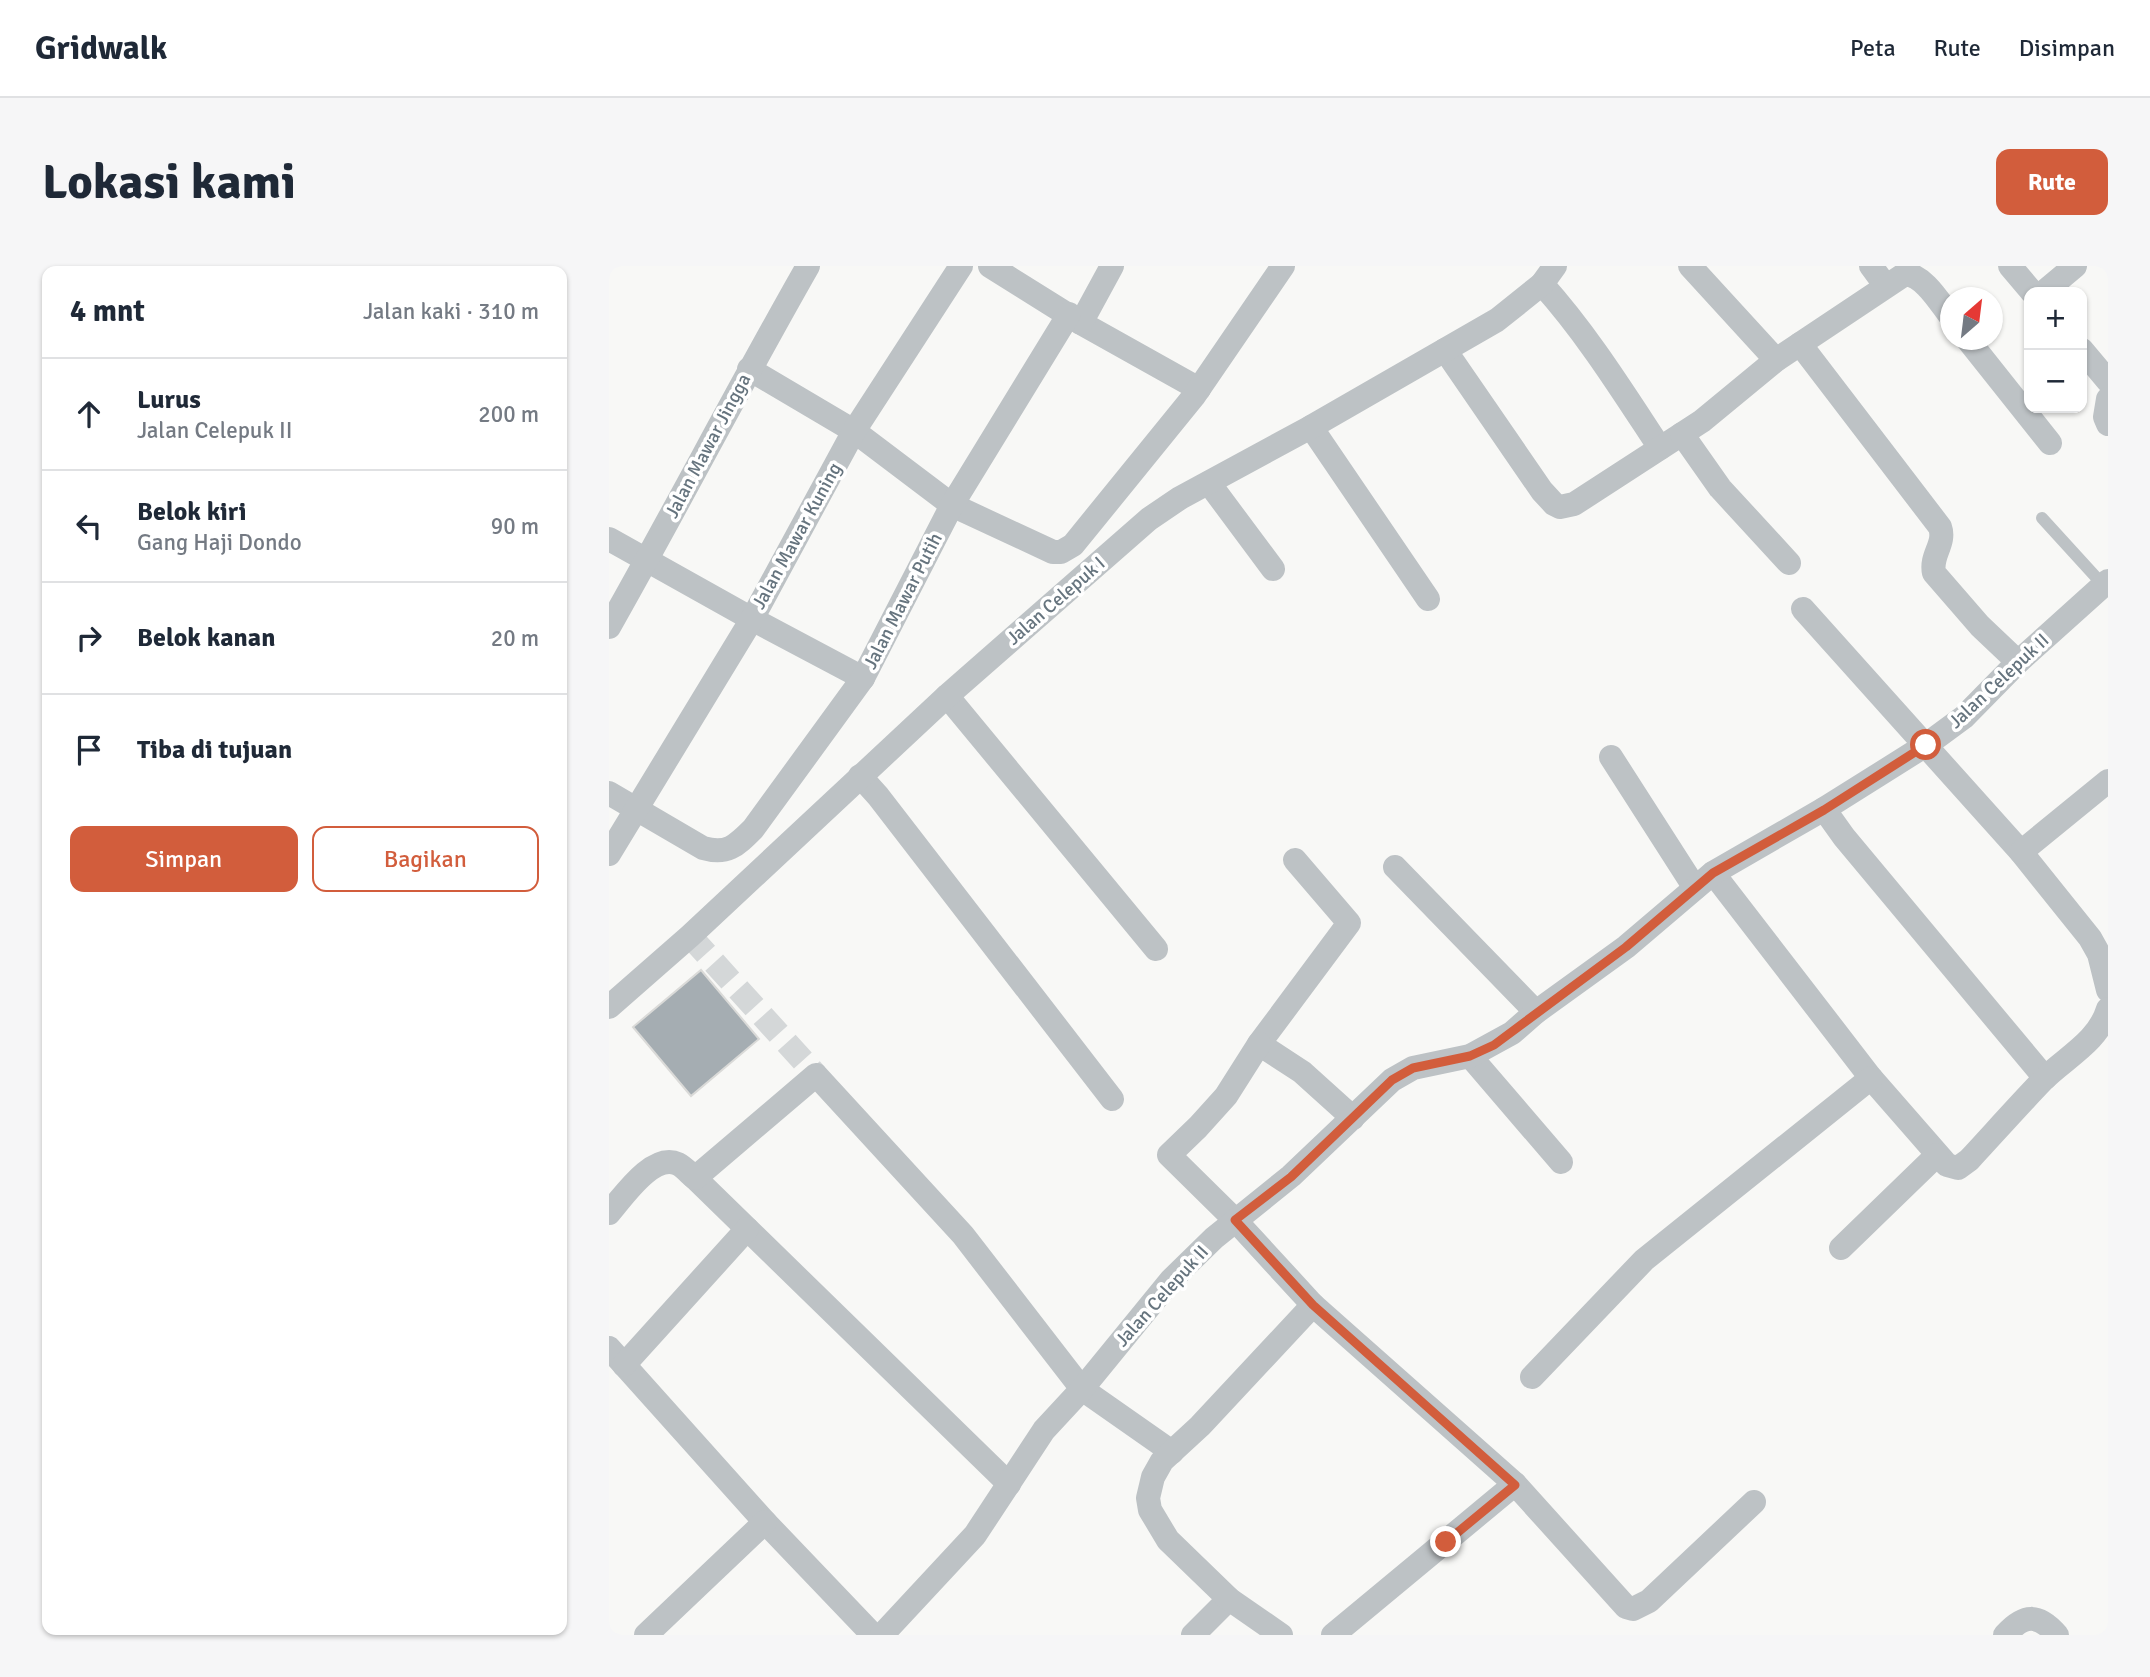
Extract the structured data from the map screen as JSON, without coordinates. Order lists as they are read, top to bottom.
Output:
{
  "streets": {
    "street": [
      "Jalan Mawar Jingga",
      "Jalan Mawar Kuning",
      "Jalan Mawar Putih",
      "Jalan Celepuk I",
      "Jalan Celepuk II"
    ]
  },
  "crossings": [
    ["Jalan Mawar Kuning", "Jalan Mawar Putih"]
  ],
  "north": "top right",
  "page": {
    "header": "Gridwalk",
    "nav": ["Peta", "Rute", "Disimpan"],
    "buttons": [
      "Rute",
      ["Simpan", "Bagikan"]
    ],
    "title": "Lokasi kami",
    "heading": ["4 mnt", "Jalan kaki · 310 m"],
    "map_buttons": ["+", "−"],
    "list": [
      ["Lurus", "Jalan Celepuk II", "200 m"],
      ["Belok kiri", "Gang Haji Dondo", "90 m"],
      ["Belok kanan", "20 m"],
      "Tiba di tujuan"
    ]
  }
}
